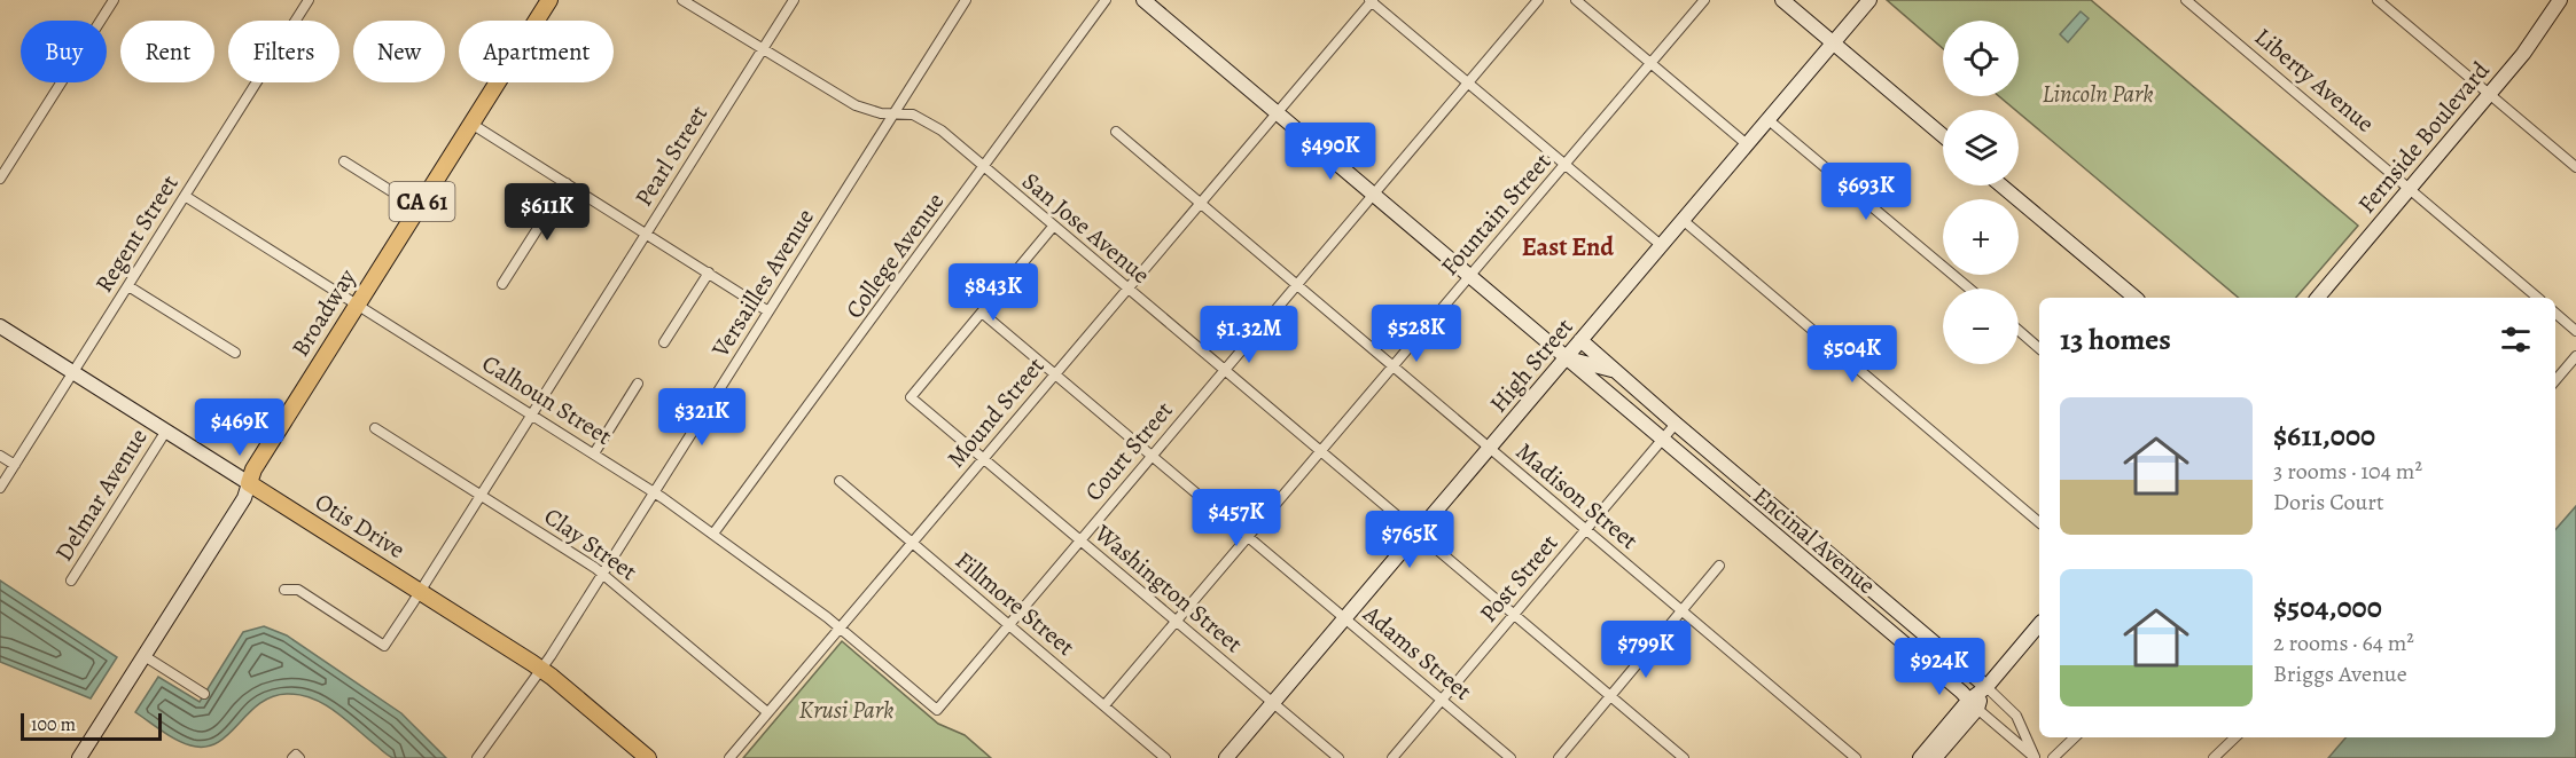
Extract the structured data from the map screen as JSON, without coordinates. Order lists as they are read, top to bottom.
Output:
{
  "streets": {
    "main road": [
      "Fernside Boulevard",
      "CA 61",
      "Broadway",
      "High Street",
      "Otis Drive",
      "Encinal Avenue"
    ],
    "street": [
      "Liberty Avenue",
      "Pearl Street",
      "Fountain Street",
      "San Jose Avenue",
      "Regent Street",
      "College Avenue",
      "Versailles Avenue",
      "Calhoun Street",
      "Mound Street",
      "Court Street",
      "Delmar Avenue",
      "Madison Street",
      "Clay Street",
      "Post Street",
      "Washington Street",
      "Fillmore Street",
      "Adams Street"
    ]
  },
  "crossings": [
    ["Liberty Avenue", "Fernside Boulevard"],
    ["Pearl Street", "San Jose Avenue"],
    ["Pearl Street", "Calhoun Street"],
    ["Pearl Street", "Otis Drive"],
    ["Pearl Street", "Clay Street"],
    ["Fountain Street", "San Jose Avenue"],
    ["Fountain Street", "Madison Street"],
    ["Fountain Street", "Encinal Avenue"],
    ["Fountain Street", "Washington Street"],
    ["Fountain Street", "Fillmore Street"],
    ["Fountain Street", "Adams Street"],
    ["San Jose Avenue", "College Avenue"],
    ["San Jose Avenue", "Versailles Avenue"],
    ["San Jose Avenue", "High Street"],
    ["San Jose Avenue", "Mound Street"],
    ["San Jose Avenue", "Court Street"],
    ["San Jose Avenue", "Post Street"],
    ["Regent Street", "Calhoun Street"],
    ["Regent Street", "Otis Drive"],
    ["College Avenue", "Calhoun Street"],
    ["Versailles Avenue", "Calhoun Street"],
    ["Versailles Avenue", "Otis Drive"],
    ["Versailles Avenue", "Clay Street"],
    ["Broadway", "Calhoun Street"],
    ["Broadway", "Otis Drive"],
    ["High Street", "Madison Street"],
    ["High Street", "Encinal Avenue"],
    ["High Street", "Washington Street"],
    ["High Street", "Adams Street"],
    ["Calhoun Street", "Mound Street"],
    ["Calhoun Street", "Court Street"],
    ["Mound Street", "Madison Street"],
    ["Mound Street", "Encinal Avenue"],
    ["Mound Street", "Clay Street"],
    ["Mound Street", "Washington Street"],
    ["Mound Street", "Fillmore Street"],
    ["Mound Street", "Adams Street"],
    ["Court Street", "Madison Street"],
    ["Court Street", "Encinal Avenue"],
    ["Court Street", "Washington Street"],
    ["Court Street", "Fillmore Street"],
    ["Court Street", "Adams Street"],
    ["Delmar Avenue", "Otis Drive"],
    ["Madison Street", "Post Street"],
    ["Encinal Avenue", "Post Street"],
    ["Post Street", "Adams Street"],
    ["Washington Street", "Adams Street"]
  ],
  "districts": ["East End"],
  "parks": ["Lincoln Park", "Krusi Park"],
  "scale_bar": "100 m",
  "page": {
    "map_buttons": ["+", "−"],
    "chip": [
      "Buy",
      "Rent",
      "Filters",
      "New",
      "Apartment"
    ],
    "price": [
      "$490K",
      "$693K",
      "$611K",
      "$843K",
      "$528K",
      "$1.32M",
      "$504K",
      "$321K",
      "$469K",
      "$457K",
      "$765K",
      "$799K",
      "$924K"
    ],
    "heading": "13 homes",
    "list": [
      {
        "name": "$611,000",
        "note": "3 rooms · 104 m² · Doris Court"
      },
      {
        "name": "$504,000",
        "note": "2 rooms · 64 m² · Briggs Avenue"
      }
    ],
    "scale": "100 m"
  }
}
